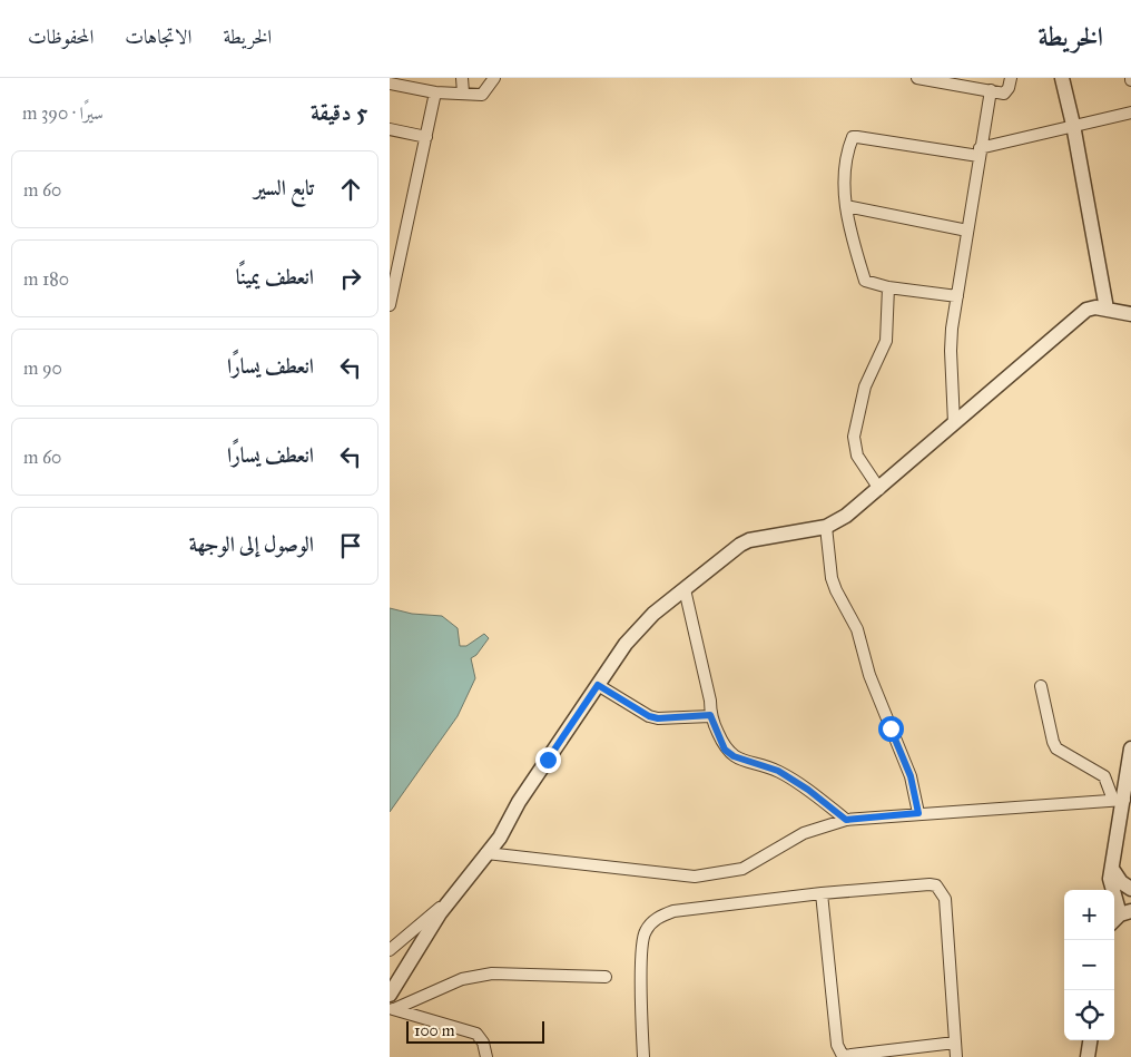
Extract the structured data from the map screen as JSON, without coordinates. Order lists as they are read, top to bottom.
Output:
{
  "scale_bar": "100 m",
  "page": {
    "header": "الخريطة",
    "nav": ["الخريطة", "الاتجاهات", "المحفوظات"],
    "heading": ["5 دقيقة", "سيرًا · 390 m"],
    "list": [
      ["تابع السير", "60 m"],
      ["انعطف يمينًا", "180 m"],
      ["انعطف يسارًا", "90 m"],
      ["انعطف يسارًا", "60 m"],
      "الوصول إلى الوجهة"
    ],
    "map_buttons": ["+", "−"],
    "scale": "100 m"
  }
}
